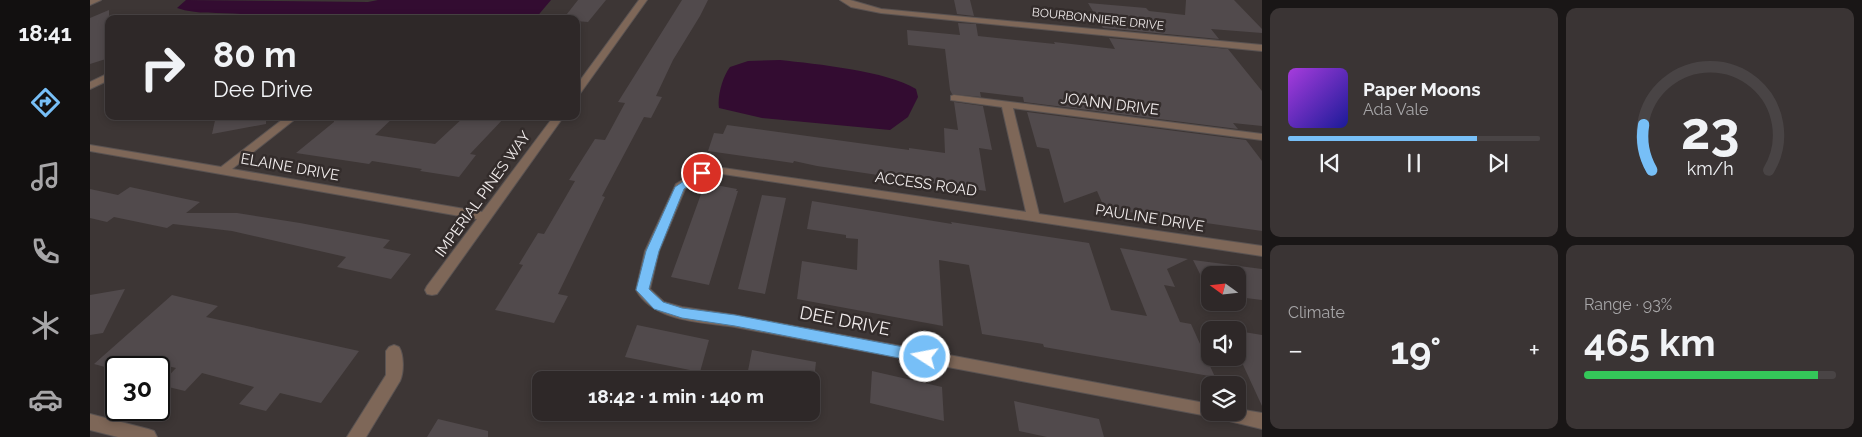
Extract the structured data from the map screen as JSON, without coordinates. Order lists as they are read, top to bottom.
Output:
{
  "streets": {
    "street": [
      "BOURBONNIERE DRIVE",
      "JOANN DRIVE",
      "ELAINE DRIVE",
      "ACCESS ROAD",
      "IMPERIAL PINES WAY",
      "PAULINE DRIVE",
      "DEE DRIVE"
    ]
  },
  "crossings": [
    ["ELAINE DRIVE", "IMPERIAL PINES WAY"],
    ["ACCESS ROAD", "PAULINE DRIVE"],
    ["ACCESS ROAD", "DEE DRIVE"]
  ],
  "north": "left",
  "page": {
    "tabs": "18:41",
    "turn": ["80 m", "Dee Drive"],
    "song": ["Paper Moons", "Ada Vale"],
    "tile": [
      "Climate",
      ["Range · 93%", "465 km"]
    ],
    "heat": ["−", "19°", "+"],
    "limit": "30",
    "trip": "18:42 · 1 min · 140 m",
    "gauge": ["23", "km/h"]
  }
}
